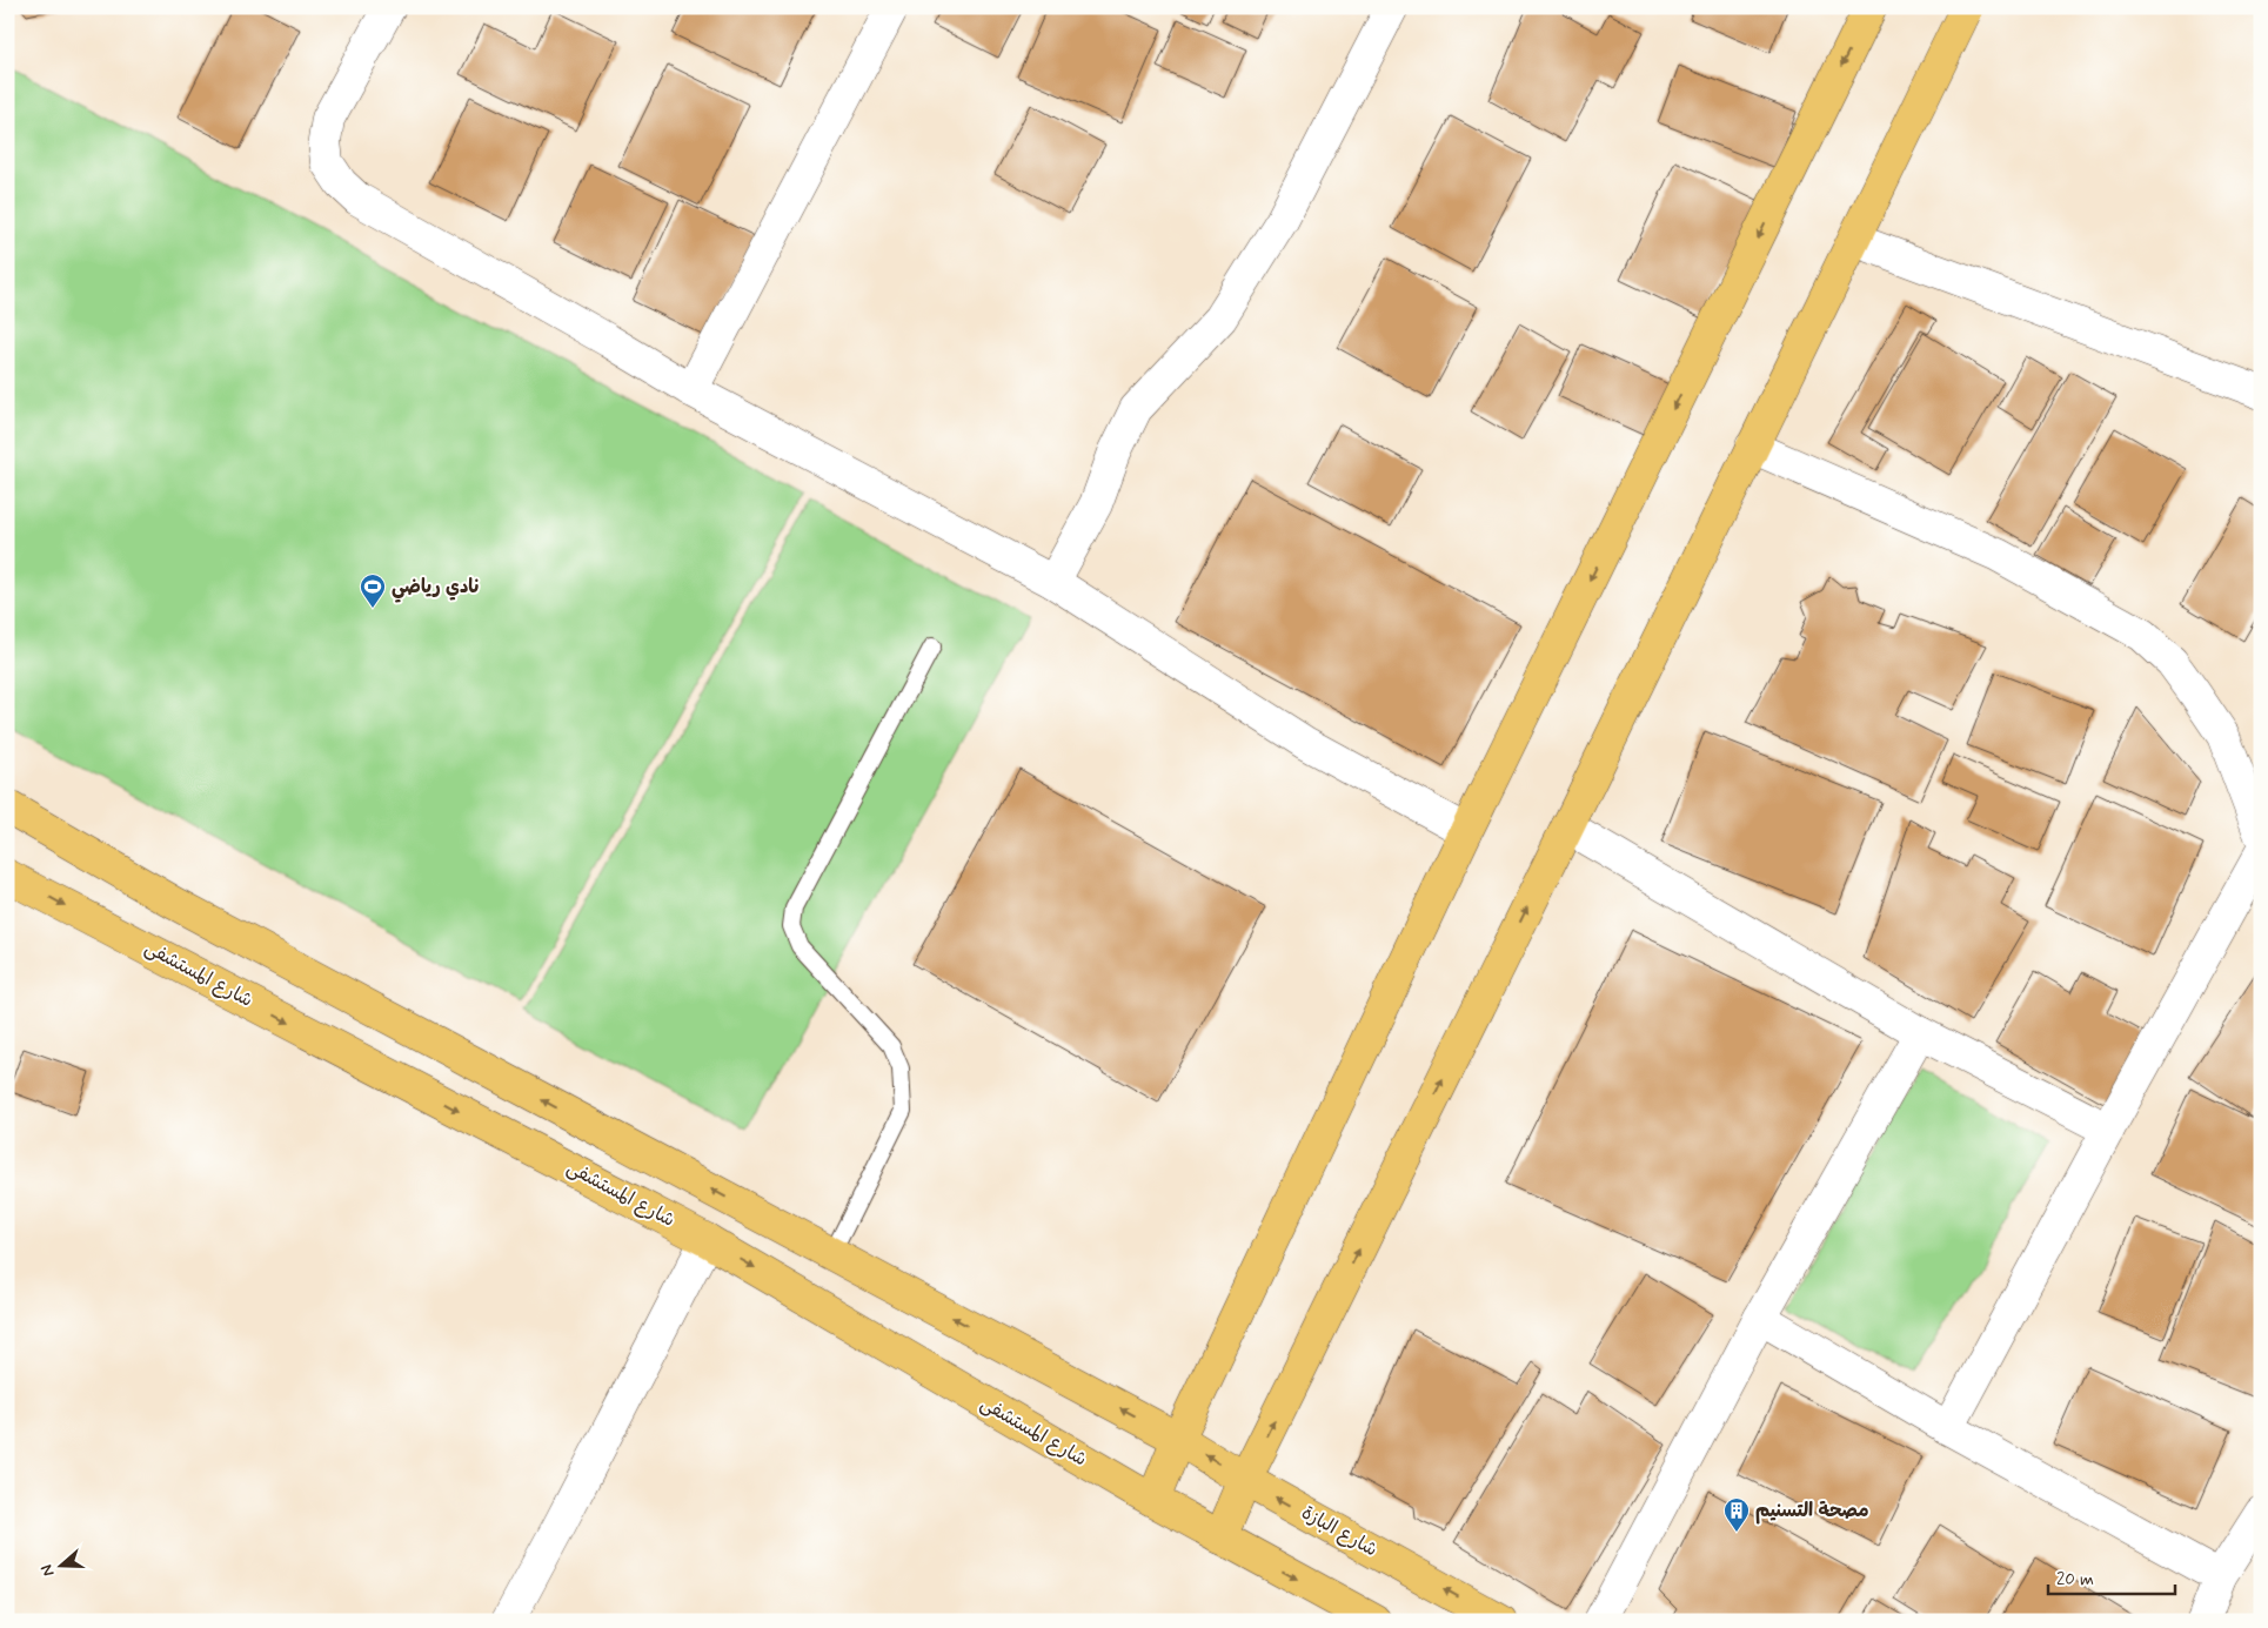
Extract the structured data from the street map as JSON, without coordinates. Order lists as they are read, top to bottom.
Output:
{
  "streets": {
    "main road": ["شارع المستشفى", "شارع البازة"]
  },
  "places": {
    "sports": ["نادي رياضي"],
    "building": ["مصحة التسنيم"]
  },
  "scale_bar": "20 m",
  "north": "left"
}
